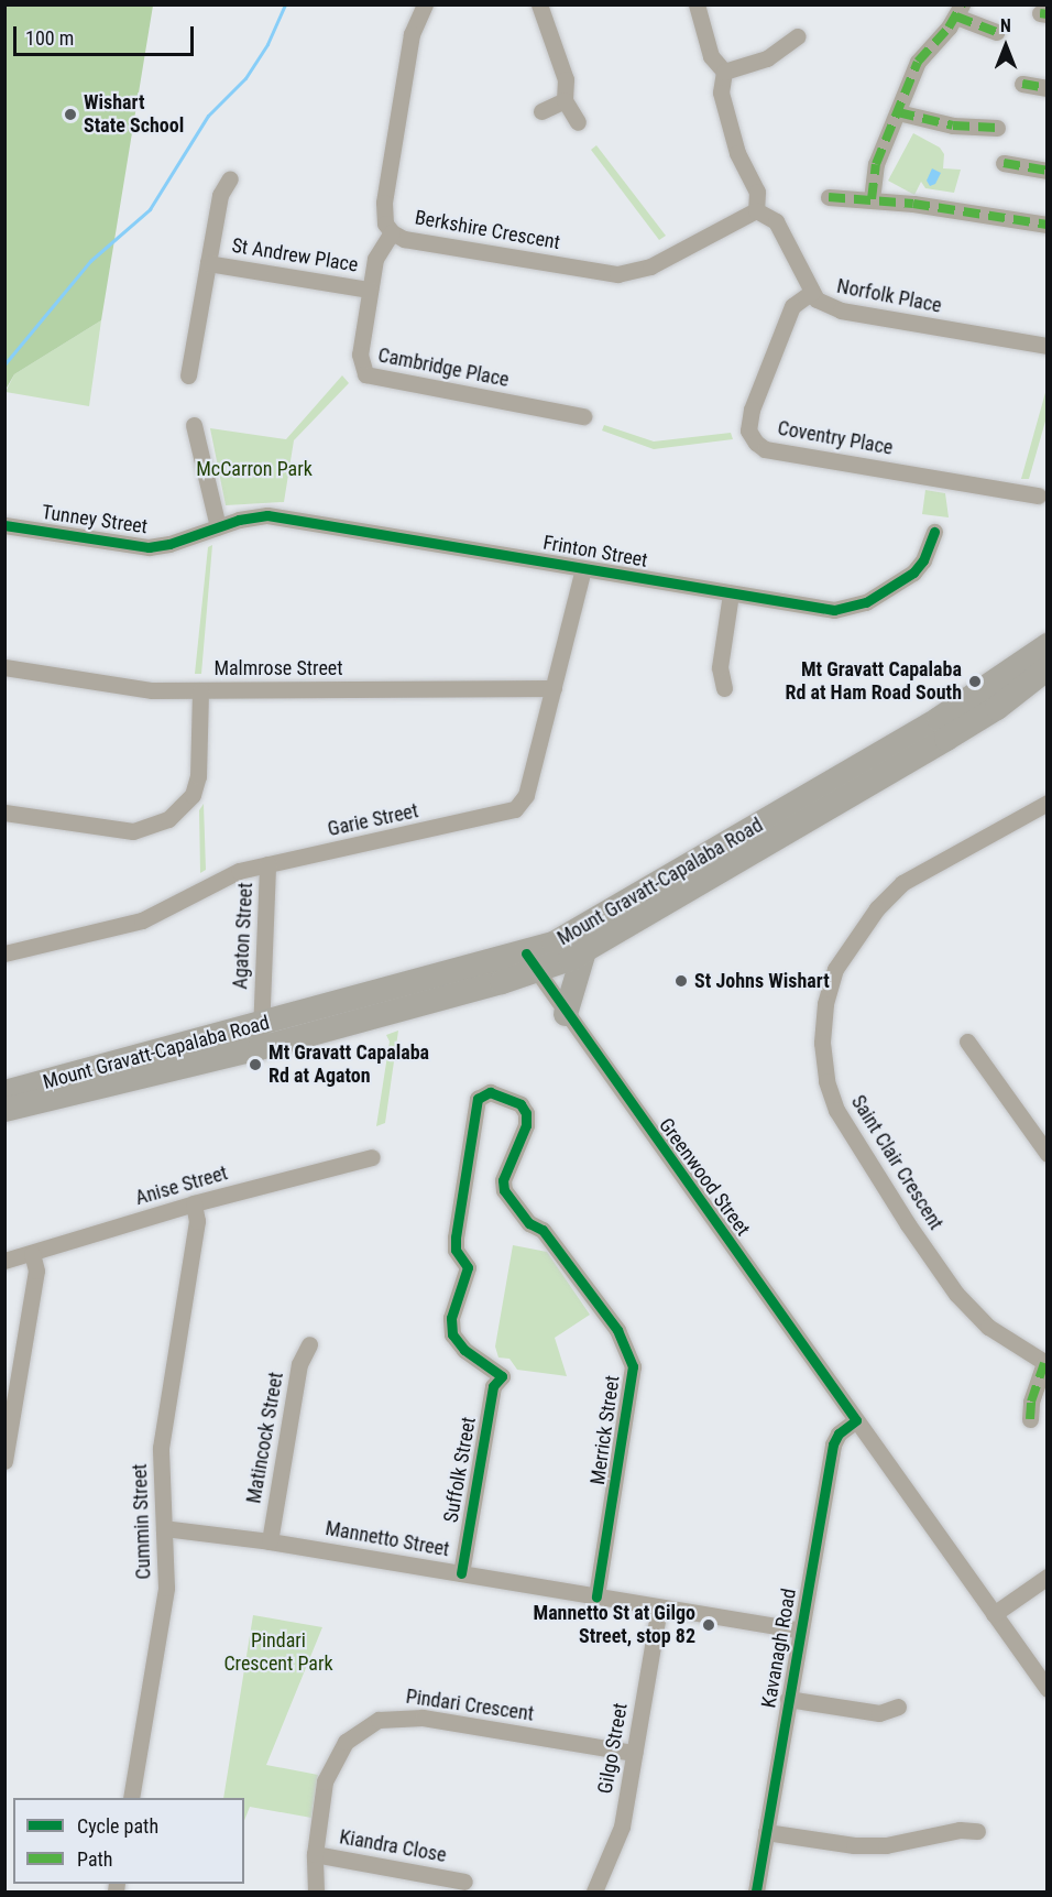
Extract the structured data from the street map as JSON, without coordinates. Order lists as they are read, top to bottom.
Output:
{
  "streets": {
    "highway": ["Mount Gravatt-Capalaba Road"],
    "street": [
      "Berkshire Crescent",
      "St Andrew Place",
      "Norfolk Place",
      "Cambridge Place",
      "Coventry Place",
      "Tunney Street",
      "Frinton Street",
      "Malmrose Street",
      "Garie Street",
      "Agaton Street",
      "Saint Clair Crescent",
      "Greenwood Street",
      "Anise Street",
      "Merrick Street",
      "Matincock Street",
      "Suffolk Street",
      "Cummin Street",
      "Mannetto Street",
      "Kavanagh Road",
      "Pindari Crescent",
      "Gilgo Street",
      "Kiandra Close"
    ]
  },
  "crossings": [
    ["Berkshire Crescent", "Norfolk Place"],
    ["Berkshire Crescent", "Cambridge Place"],
    ["St Andrew Place", "Cambridge Place"],
    ["Norfolk Place", "Coventry Place"],
    ["Tunney Street", "Frinton Street"],
    ["Frinton Street", "Garie Street"],
    ["Malmrose Street", "Garie Street"],
    ["Garie Street", "Agaton Street"],
    ["Mount Gravatt-Capalaba Road", "Agaton Street"],
    ["Mount Gravatt-Capalaba Road", "Greenwood Street"],
    ["Greenwood Street", "Kavanagh Road"],
    ["Anise Street", "Cummin Street"],
    ["Merrick Street", "Suffolk Street"],
    ["Merrick Street", "Mannetto Street"],
    ["Matincock Street", "Mannetto Street"],
    ["Suffolk Street", "Mannetto Street"],
    ["Cummin Street", "Mannetto Street"],
    ["Mannetto Street", "Kavanagh Road"],
    ["Mannetto Street", "Gilgo Street"],
    ["Pindari Crescent", "Gilgo Street"],
    ["Pindari Crescent", "Kiandra Close"]
  ],
  "parks": ["McCarron Park", "Pindari Crescent Park"],
  "places": [
    "Wishart State School",
    "Mt Gravatt Capalaba Rd at Ham Road South",
    "St Johns Wishart",
    "Mt Gravatt Capalaba Rd at Agaton",
    "Mannetto St at Gilgo Street, stop 82"
  ],
  "legend": ["Cycle path", "Path"],
  "scale_bar": "100 m",
  "north": "top"
}
